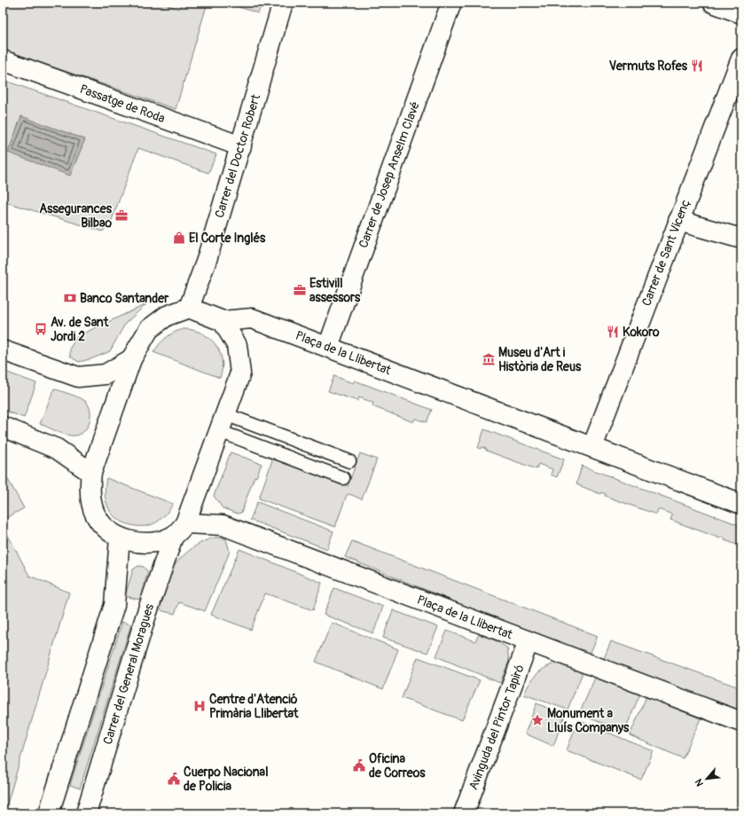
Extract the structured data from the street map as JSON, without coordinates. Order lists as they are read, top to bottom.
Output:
{
  "streets": {
    "street": [
      "Passatge de Roda",
      "Carrer del Doctor Robert",
      "Carrer de Josep Anselm Clavé",
      "Carrer de Sant Vicenç",
      "Plaça de la Llibertat",
      "Carrer del General Moragues",
      "Avinguda del Pintor Tapiró"
    ]
  },
  "crossings": [
    ["Passatge de Roda", "Carrer del Doctor Robert"],
    ["Carrer de Josep Anselm Clavé", "Plaça de la Llibertat"],
    ["Carrer de Sant Vicenç", "Plaça de la Llibertat"],
    ["Plaça de la Llibertat", "Carrer del General Moragues"],
    ["Plaça de la Llibertat", "Avinguda del Pintor Tapiró"]
  ],
  "places": {
    "restaurant": ["Vermuts Rofes", "Kokoro"],
    "office": ["Assegurances Bilbao", "Estivill assessors"],
    "shop": ["El Corte Inglés"],
    "bank": ["Banco Santander"],
    "bus stop": ["Av. de Sant Jordi 2"],
    "museum": ["Museu d'Art i Història de Reus"],
    "hospital": ["Centre d'Atenció Primària Llibertat"],
    "place": ["Monument a Lluís Companys"],
    "public building": ["Oficina de Correos", "Cuerpo Nacional de Policia"]
  },
  "north": "bottom left"
}
